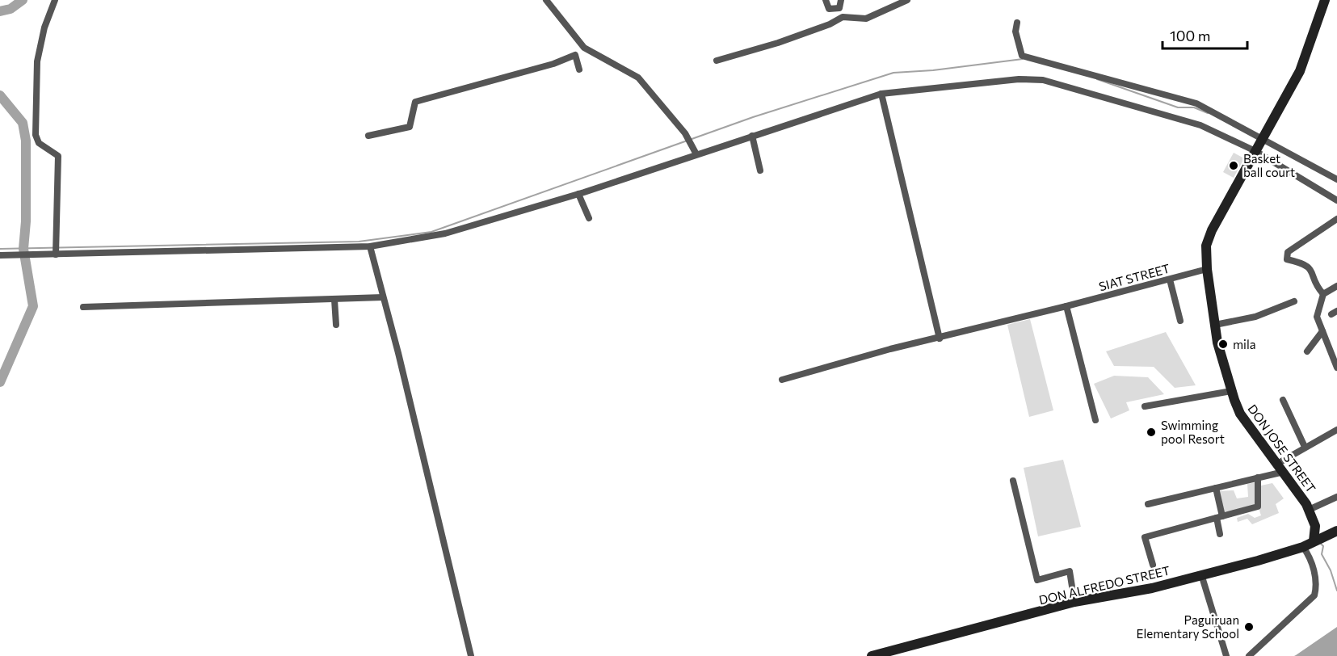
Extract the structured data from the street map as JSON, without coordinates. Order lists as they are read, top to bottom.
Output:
{
  "streets": {
    "street": ["SIAT STREET", "DON JOSE STREET", "DON ALFREDO STREET"]
  },
  "crossings": [
    ["SIAT STREET", "DON JOSE STREET"],
    ["DON JOSE STREET", "DON ALFREDO STREET"]
  ],
  "places": [
    "Basket ball court",
    "mila",
    "Swimming pool Resort",
    "Paguiruan Elementary School"
  ],
  "scale_bar": "100 m"
}
